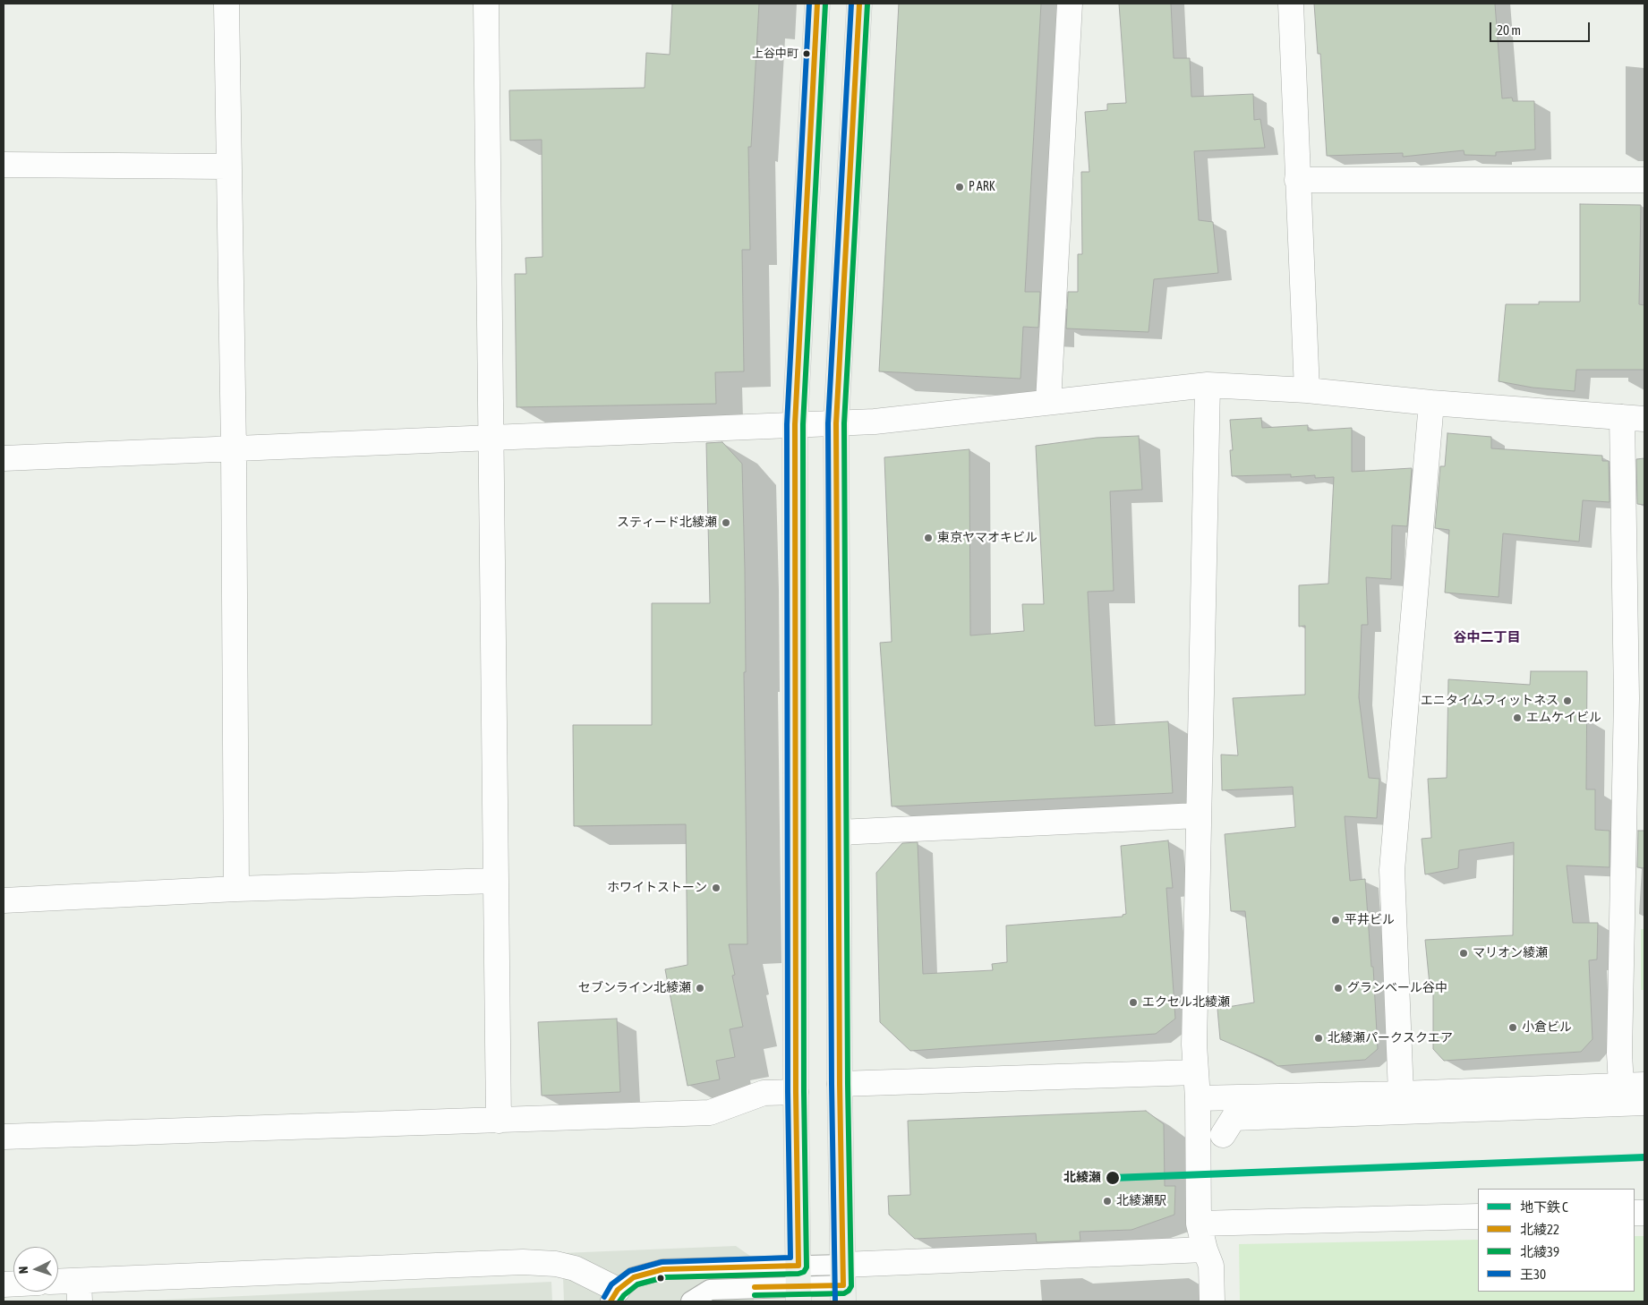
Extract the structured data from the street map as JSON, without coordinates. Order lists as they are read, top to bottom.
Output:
{
  "districts": ["谷中二丁目"],
  "places": [
    "上谷中町",
    "P ARK",
    "スティード北綾瀬",
    "東京ヤマオキビル",
    "エニタイムフィットネス",
    "エムケイビル",
    "ホワイトストーン",
    "平井ビル",
    "マリオン綾瀬",
    "セブンライン北綾瀬",
    "グランベール谷中",
    "エクセル北綾瀬",
    "小倉ビル",
    "北綾瀬パークスクエア",
    "北綾瀬",
    "北綾瀬駅"
  ],
  "lines": [
    "transit line 北綾22",
    "transit line 北綾39",
    "transit line 王30",
    "metro line C"
  ],
  "legend": [
    "地下鉄 C",
    "北綾22",
    "北綾39",
    "王30"
  ],
  "scale_bar": "20 m",
  "north": "left"
}
